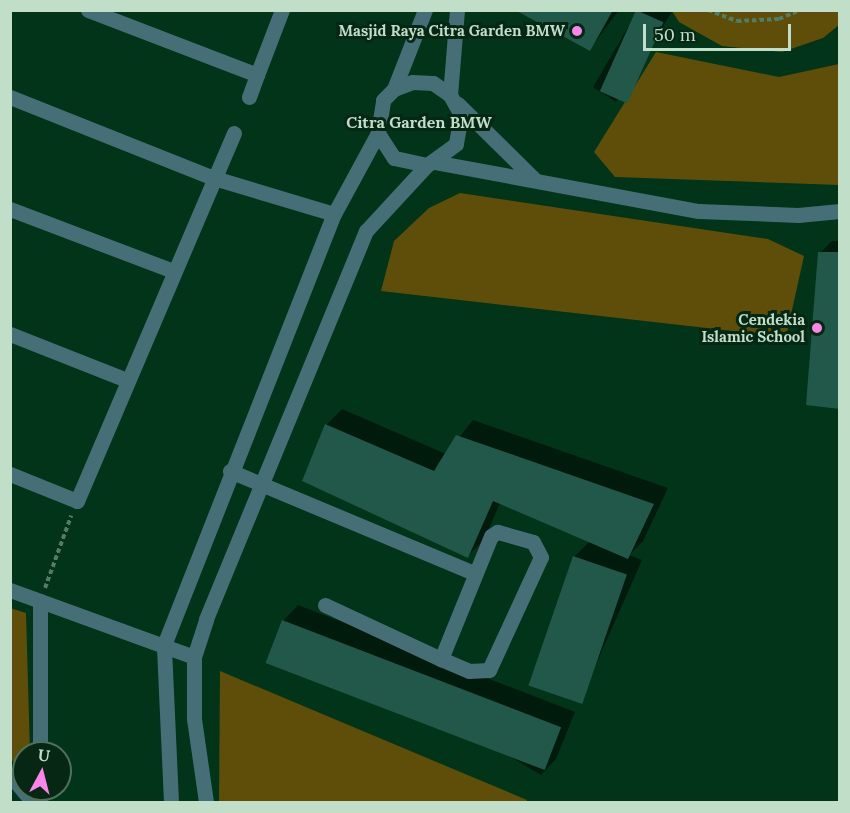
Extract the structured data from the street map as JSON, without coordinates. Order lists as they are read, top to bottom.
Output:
{
  "districts": ["Citra Garden BMW"],
  "places": ["Masjid Raya Citra Garden BMW", "Cendekia Islamic School"],
  "scale_bar": "50 m",
  "north": "top"
}
